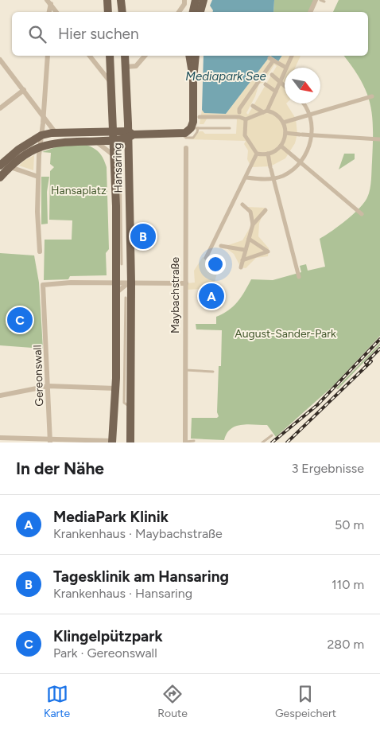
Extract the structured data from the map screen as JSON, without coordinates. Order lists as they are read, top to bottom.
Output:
{
  "streets": {
    "main road": ["Hansaring"],
    "street": ["Maybachstraße", "Gereonswall"]
  },
  "crossings": [
    ["Hansaring", "Gereonswall"]
  ],
  "water": ["Mediapark See"],
  "parks": ["Hansaplatz", "August-Sander-Park"],
  "north": "bottom right",
  "page": {
    "search": "Hier suchen",
    "pins": ["B", "A", "C"],
    "heading": ["In der Nähe", "3 Ergebnisse"],
    "list": [
      {
        "mark": "A",
        "name": "MediaPark Klinik",
        "note": "Krankenhaus · Maybachstraße",
        "value": "50 m"
      },
      {
        "mark": "B",
        "name": "Tagesklinik am Hansaring",
        "note": "Krankenhaus · Hansaring",
        "value": "110 m"
      },
      {
        "mark": "C",
        "name": "Klingelpützpark",
        "note": "Park · Gereonswall",
        "value": "280 m"
      }
    ],
    "nav": ["Karte", "Route", "Gespeichert"]
  }
}
